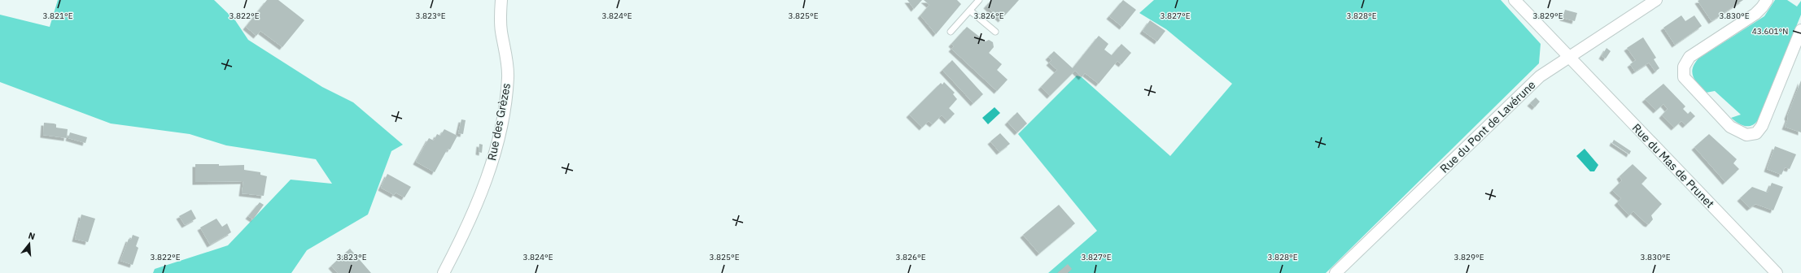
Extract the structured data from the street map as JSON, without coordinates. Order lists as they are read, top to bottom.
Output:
{
  "streets": {
    "street": ["Rue des Grèzes", "Rue du Pont de Lavérune", "Rue du Mas de Prunet"]
  },
  "crossings": [
    ["Rue du Pont de Lavérune", "Rue du Mas de Prunet"]
  ],
  "north": "top",
  "coordinates": [
    "3.821°E",
    "3.822°E",
    "3.823°E",
    "3.824°E",
    "3.825°E",
    "3.826°E",
    "3.827°E",
    "3.828°E",
    "3.829°E",
    "3.830°E",
    "43.601°N"
  ]
}
